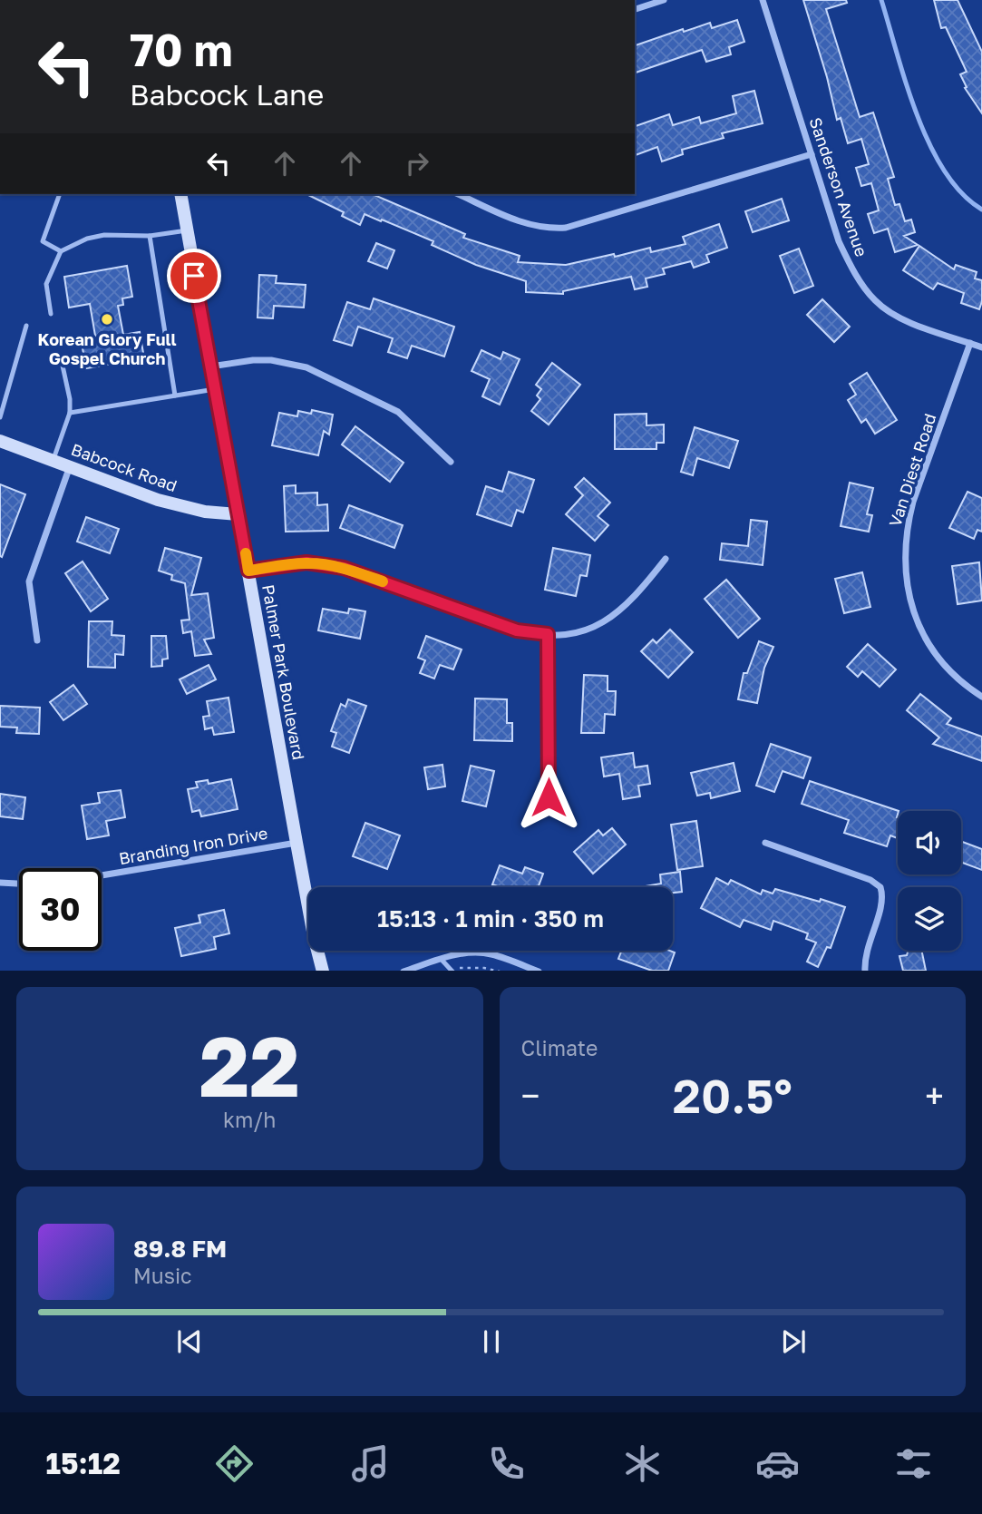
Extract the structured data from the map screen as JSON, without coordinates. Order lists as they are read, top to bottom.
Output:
{
  "streets": {
    "main road": ["Babcock Road", "Palmer Park Boulevard"],
    "street": ["Sanderson Avenue", "Van Diest Road", "Branding Iron Drive"]
  },
  "crossings": [
    ["Sanderson Avenue", "Van Diest Road"],
    ["Babcock Road", "Palmer Park Boulevard"],
    ["Palmer Park Boulevard", "Branding Iron Drive"]
  ],
  "places": ["Korean Glory Full Gospel Church"],
  "page": {
    "turn": ["70 m", "Babcock Lane"],
    "limit": "30",
    "trip": "15:13 · 1 min · 350 m",
    "tile": [
      ["22", "km/h"],
      "Climate"
    ],
    "heat": ["−", "20.5°", "+"],
    "song": ["89.8 FM", "Music"],
    "tabs": "15:12"
  }
}
